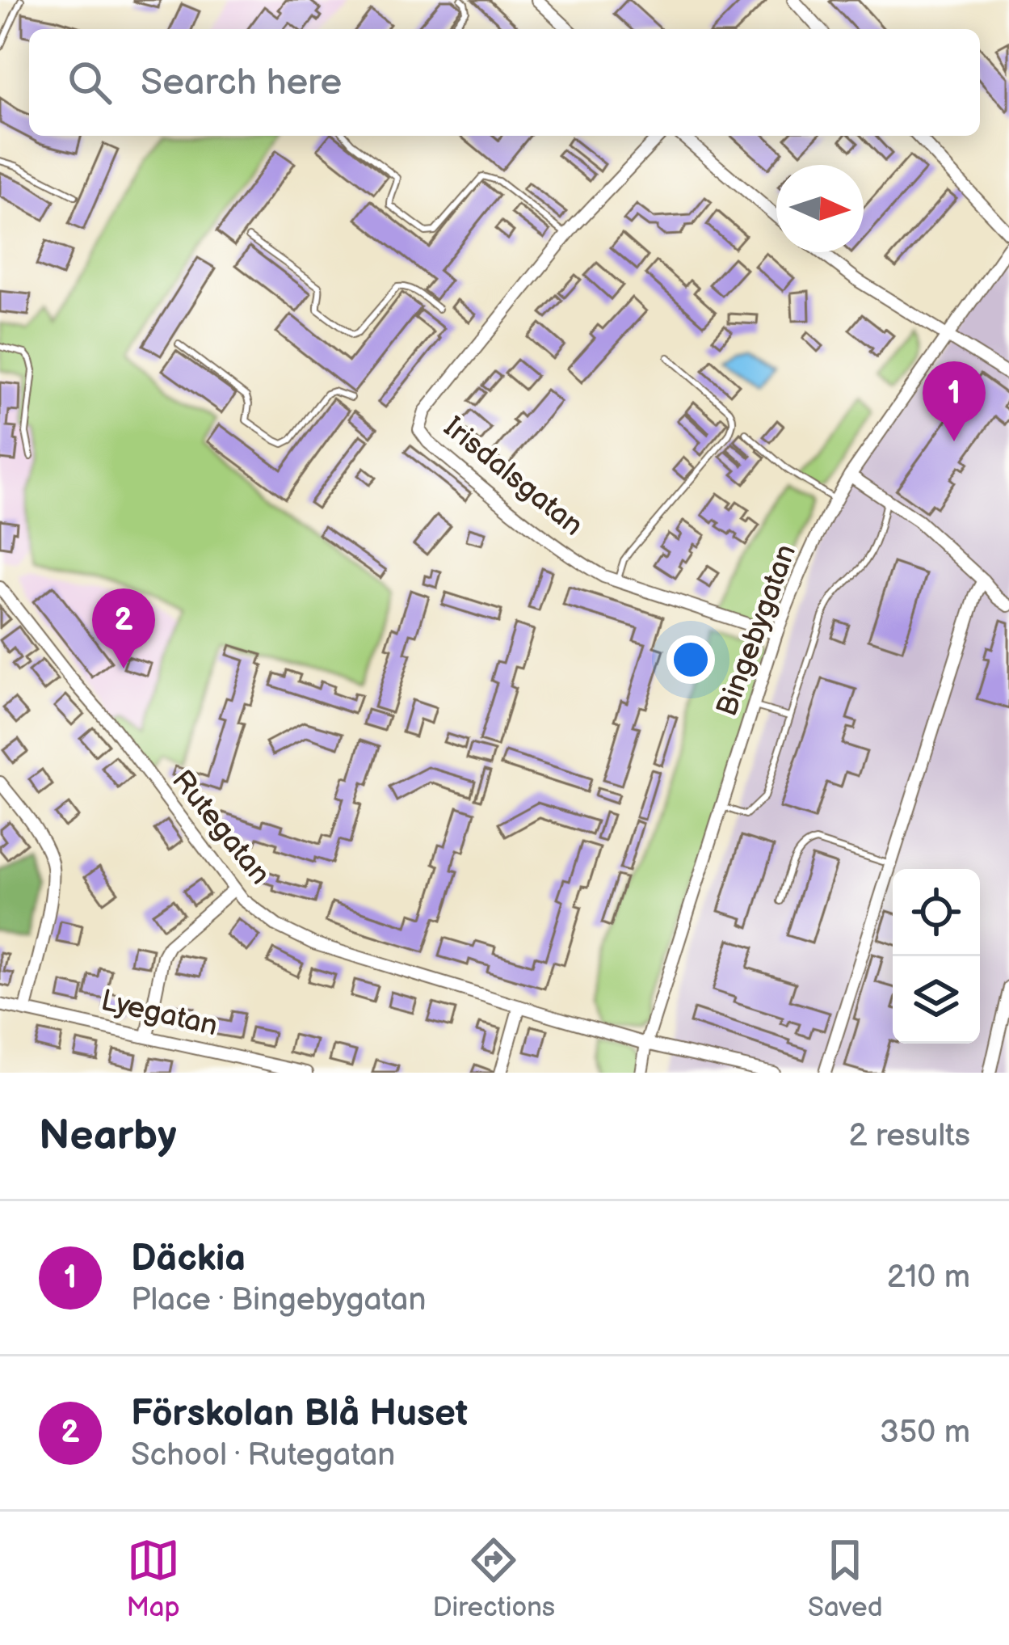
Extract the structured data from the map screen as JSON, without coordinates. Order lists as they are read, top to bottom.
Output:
{
  "streets": {
    "street": [
      "Irisdalsgatan",
      "Bingebygatan",
      "Rutegatan",
      "Lyegatan"
    ]
  },
  "crossings": [
    ["Irisdalsgatan", "Bingebygatan"],
    ["Bingebygatan", "Rutegatan"]
  ],
  "north": "right",
  "page": {
    "search": "Search here",
    "pins": ["1", "2"],
    "heading": ["Nearby", "2 results"],
    "list": [
      {
        "mark": "1",
        "name": "Däckia",
        "note": "Place · Bingebygatan",
        "value": "210 m"
      },
      {
        "mark": "2",
        "name": "Förskolan Blå Huset",
        "note": "School · Rutegatan",
        "value": "350 m"
      }
    ],
    "nav": ["Map", "Directions", "Saved"]
  }
}
